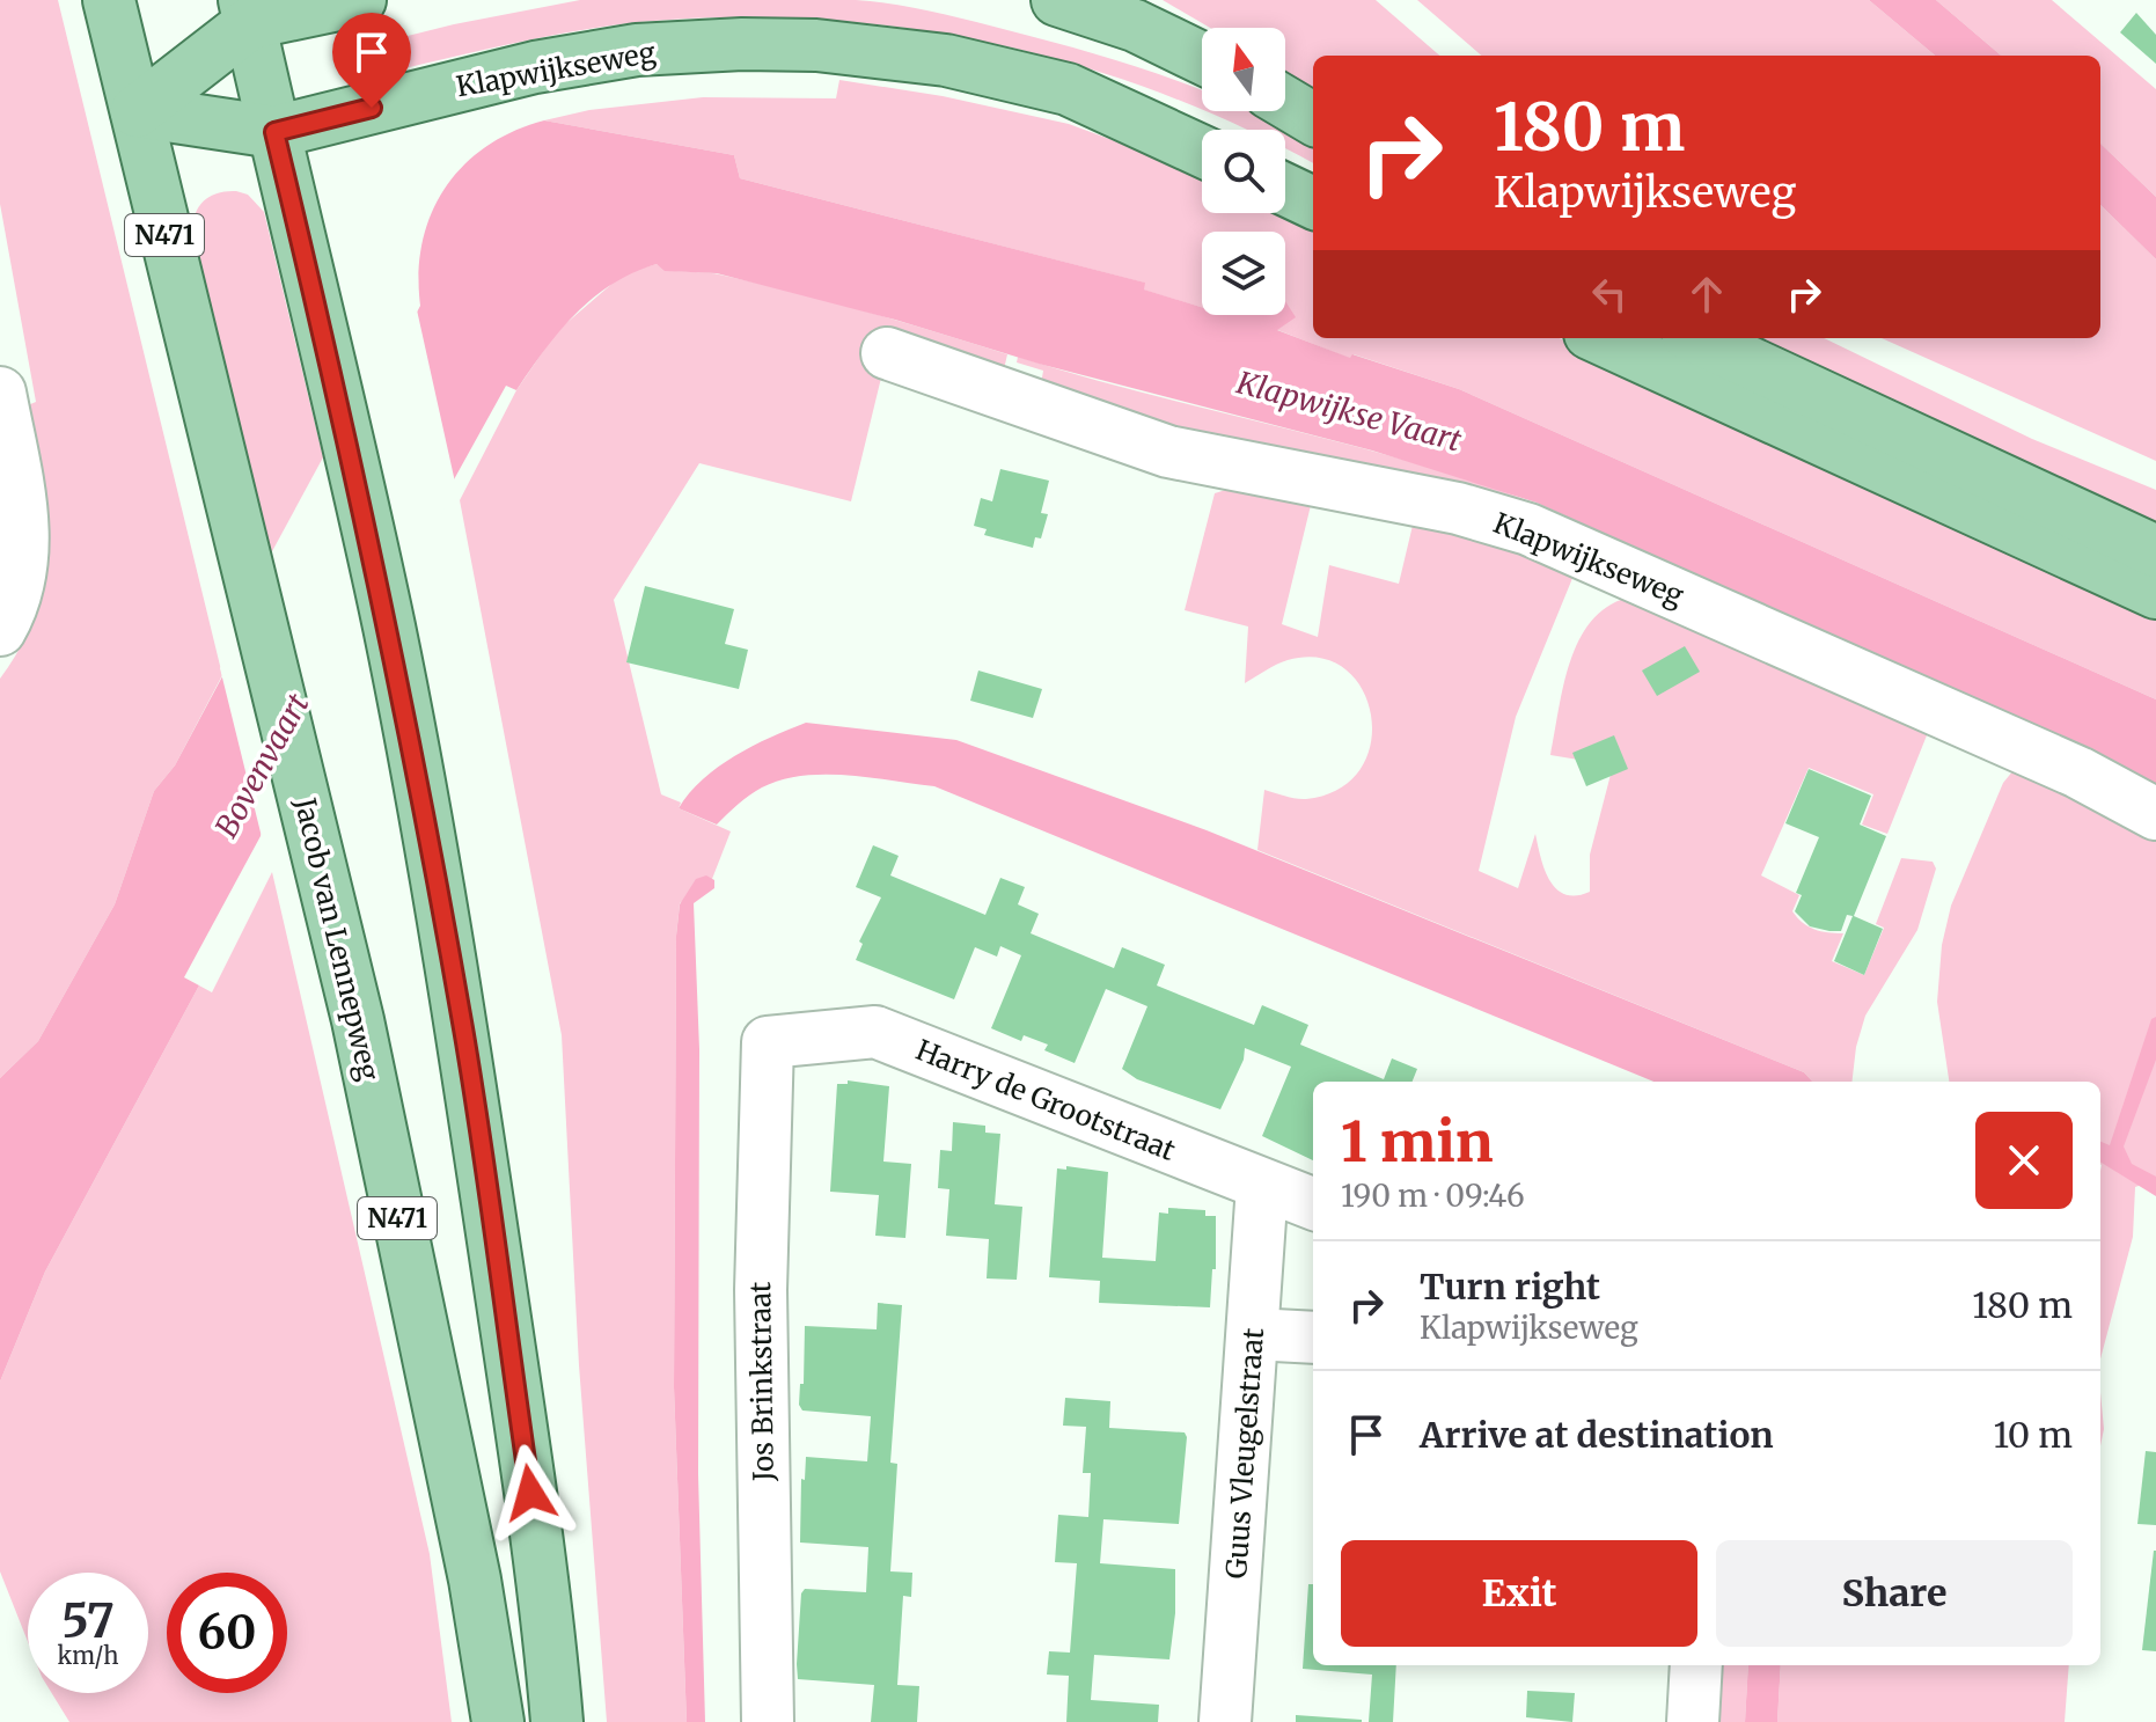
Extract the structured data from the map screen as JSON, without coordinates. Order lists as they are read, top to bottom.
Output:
{
  "streets": {
    "main road": ["Klapwijkseweg", "N471", "Jacob van Lennepweg"],
    "street": ["Harry de Grootstraat", "Jos Brinkstraat", "Guus Vleugelstraat"]
  },
  "crossings": [
    ["Klapwijkseweg", "Jacob van Lennepweg"],
    ["Harry de Grootstraat", "Jos Brinkstraat"],
    ["Harry de Grootstraat", "Guus Vleugelstraat"]
  ],
  "water": ["Klapwijkse Vaart", "Bovenvaart"],
  "north": "top",
  "page": {
    "turn": ["180 m", "Klapwijkseweg"],
    "heading": ["1 min", "190 m · 09:46"],
    "list": [
      {
        "name": "Turn right",
        "note": "Klapwijkseweg",
        "value": "180 m"
      },
      {
        "name": "Arrive at destination",
        "value": "10 m"
      }
    ],
    "buttons": ["Exit", "Share"],
    "speed": "57 km/h",
    "limit": "60"
  }
}
